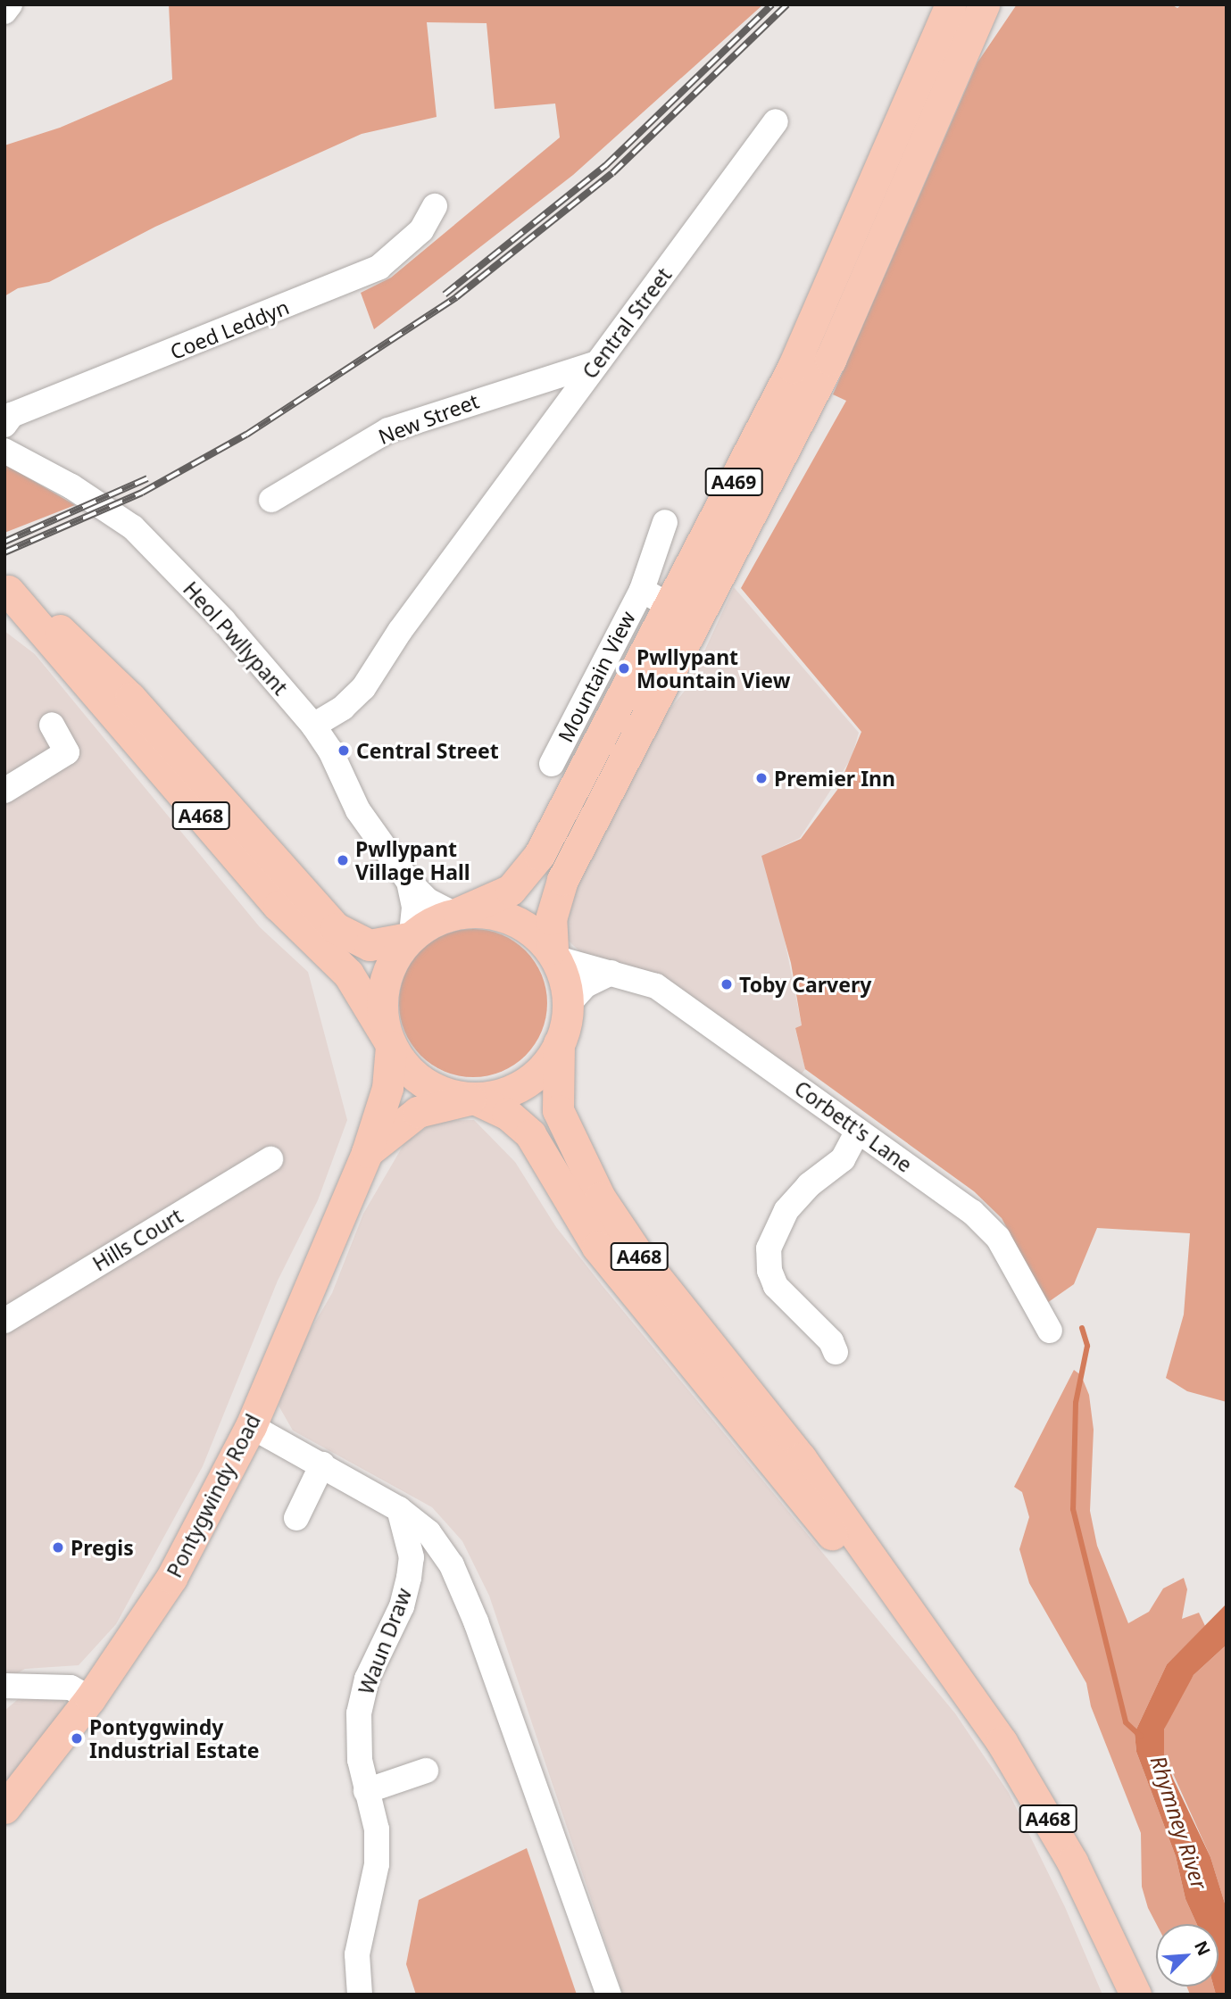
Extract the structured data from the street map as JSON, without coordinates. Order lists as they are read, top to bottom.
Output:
{
  "streets": {
    "main road": ["A469", "A468", "Pontygwindy Road"],
    "street": [
      "Central Street",
      "Coed Leddyn",
      "New Street",
      "Heol Pwllypant",
      "Mountain View",
      "Corbett's Lane",
      "Hills Court",
      "Waun Draw"
    ]
  },
  "crossings": [
    ["Central Street", "New Street"],
    ["Central Street", "Heol Pwllypant"],
    ["A469", "Heol Pwllypant"],
    ["A469", "Mountain View"],
    ["A469", "A468"],
    ["A469", "Corbett's Lane"],
    ["A469", "Pontygwindy Road"],
    ["Heol Pwllypant", "A468"],
    ["Heol Pwllypant", "Corbett's Lane"],
    ["Heol Pwllypant", "Pontygwindy Road"],
    ["A468", "Corbett's Lane"],
    ["A468", "Pontygwindy Road"],
    ["Corbett's Lane", "Pontygwindy Road"]
  ],
  "water": ["Rhymney River"],
  "places": [
    "Pwllypant Mountain View",
    "Central Street",
    "Premier Inn",
    "Pwllypant Village Hall",
    "Toby Carvery",
    "Pregis",
    "Pontygwindy Industrial Estate"
  ],
  "north": "top right"
}
